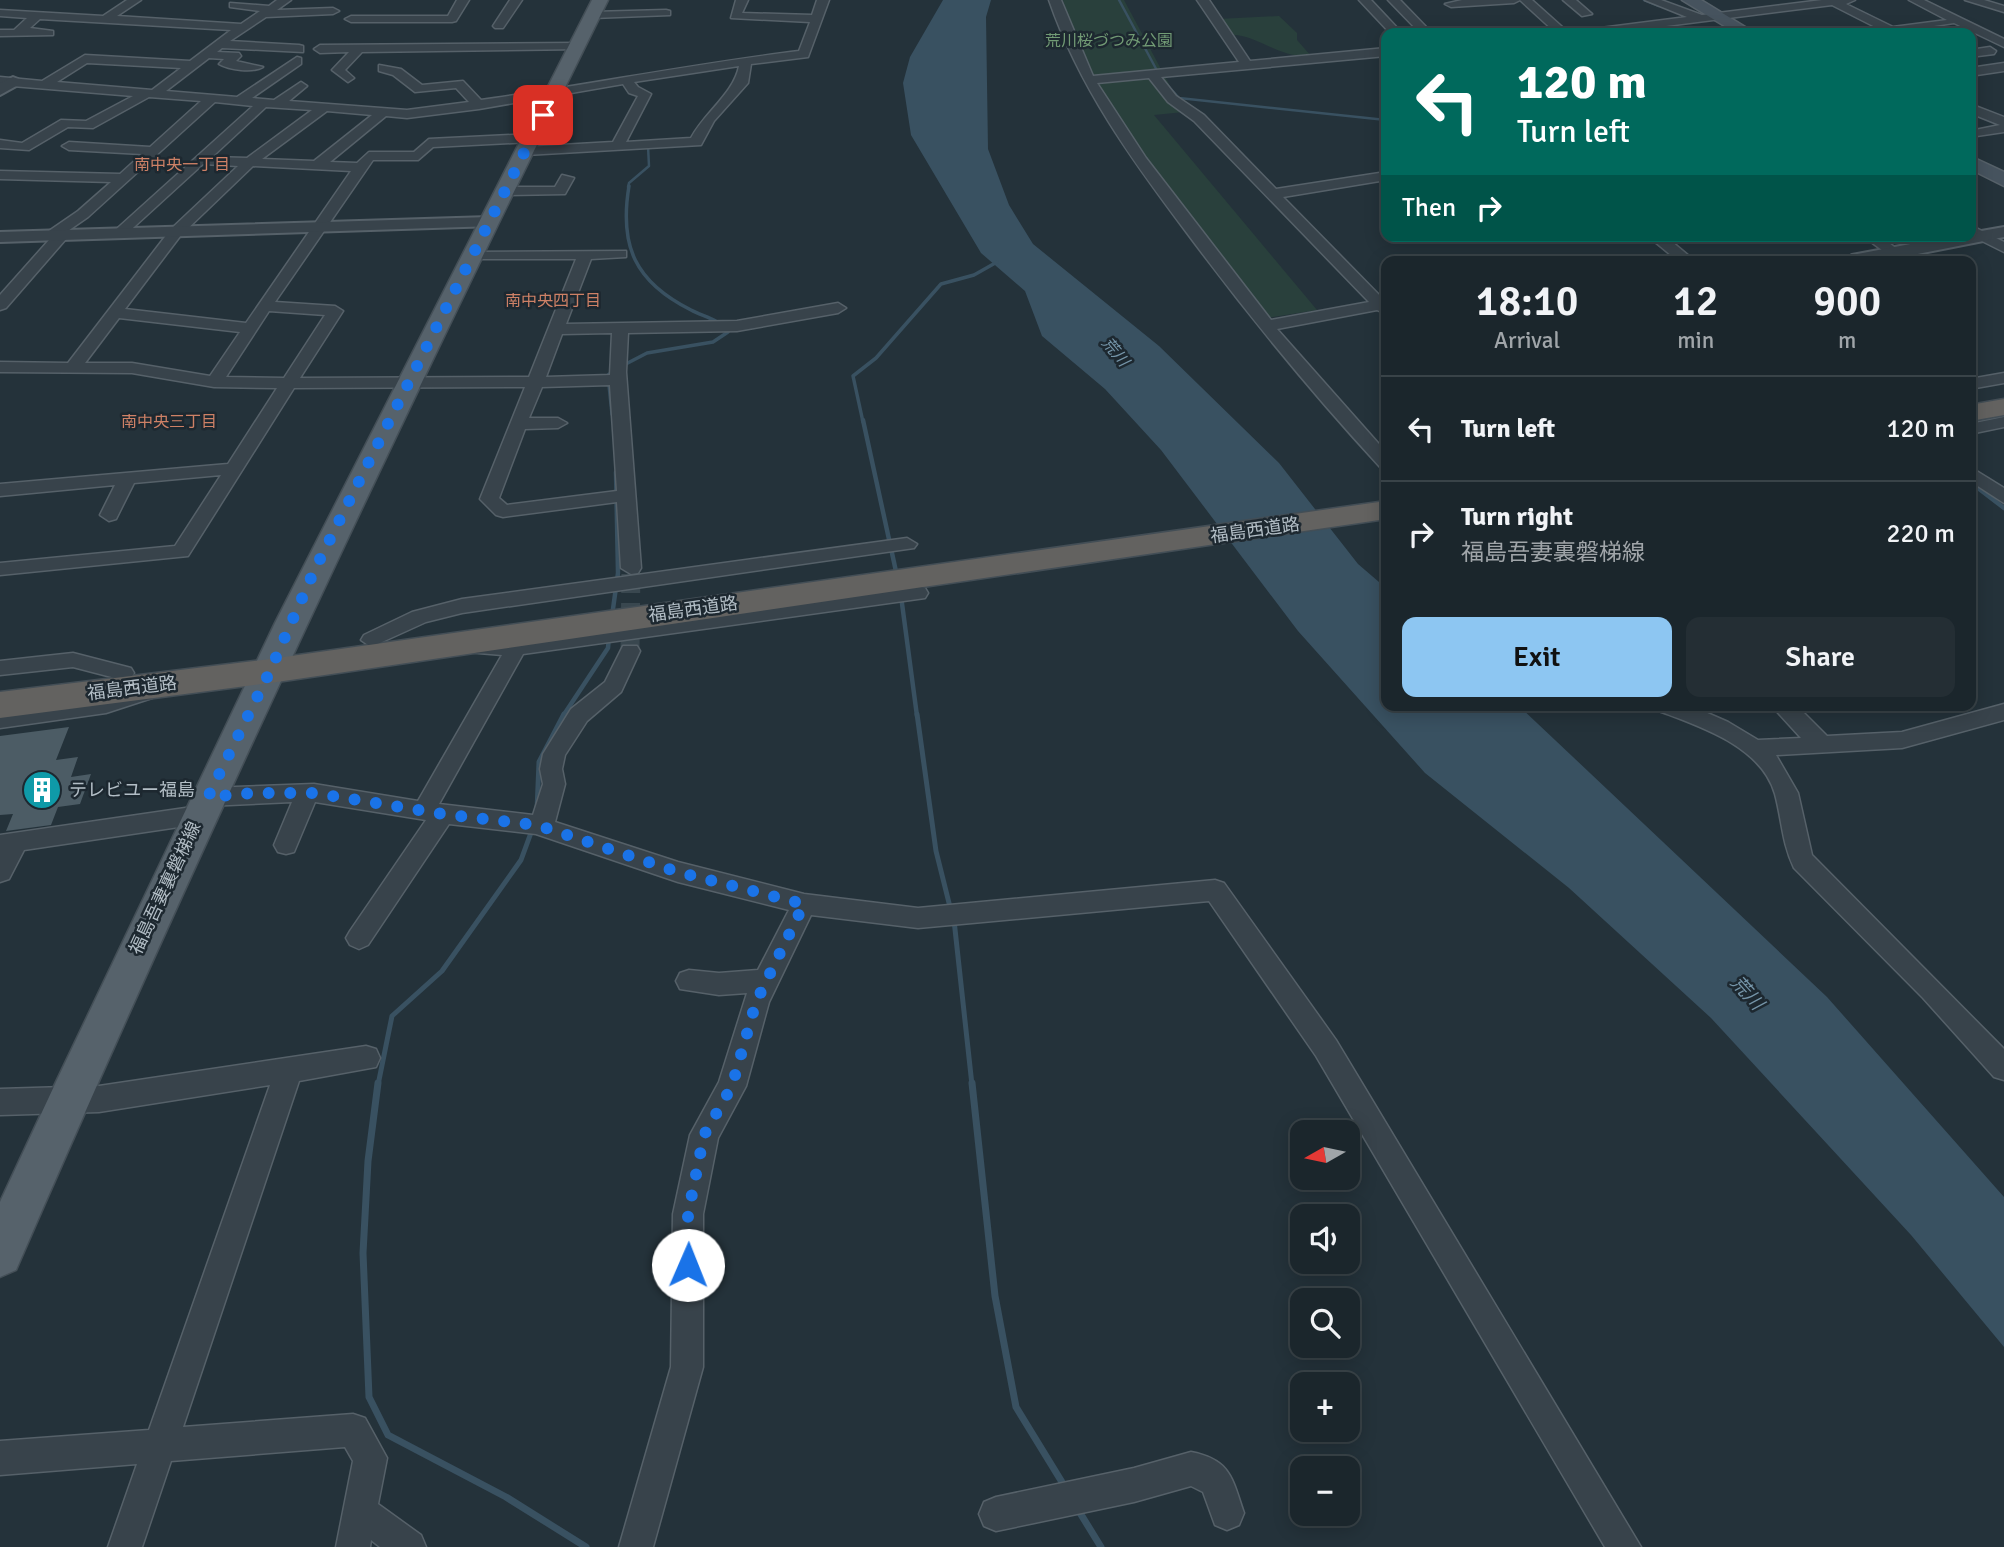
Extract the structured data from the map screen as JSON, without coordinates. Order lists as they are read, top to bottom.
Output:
{
  "streets": {
    "highway": ["福島西道路"],
    "main road": ["福島吾妻裏磐梯線"]
  },
  "crossings": [
    ["福島西道路", "福島吾妻裏磐梯線"]
  ],
  "districts": ["南中央一丁目", "南中央四丁目", "南中央三丁目"],
  "water": ["荒川"],
  "parks": ["荒川桜づつみ公園"],
  "places": {
    "building": ["テレビユー福島"]
  },
  "north": "left",
  "page": {
    "turn": ["120 m", "Turn left"],
    "then": "Then",
    "eta": [
      "18:10",
      "Arrival",
      "12",
      "min",
      "900",
      "m"
    ],
    "list": [
      {
        "name": "Turn left",
        "value": "120 m"
      },
      {
        "name": "Turn right",
        "note": "福島吾妻裏磐梯線",
        "value": "220 m"
      }
    ],
    "buttons": ["Exit", "Share"],
    "map_buttons": ["+", "−"]
  }
}
